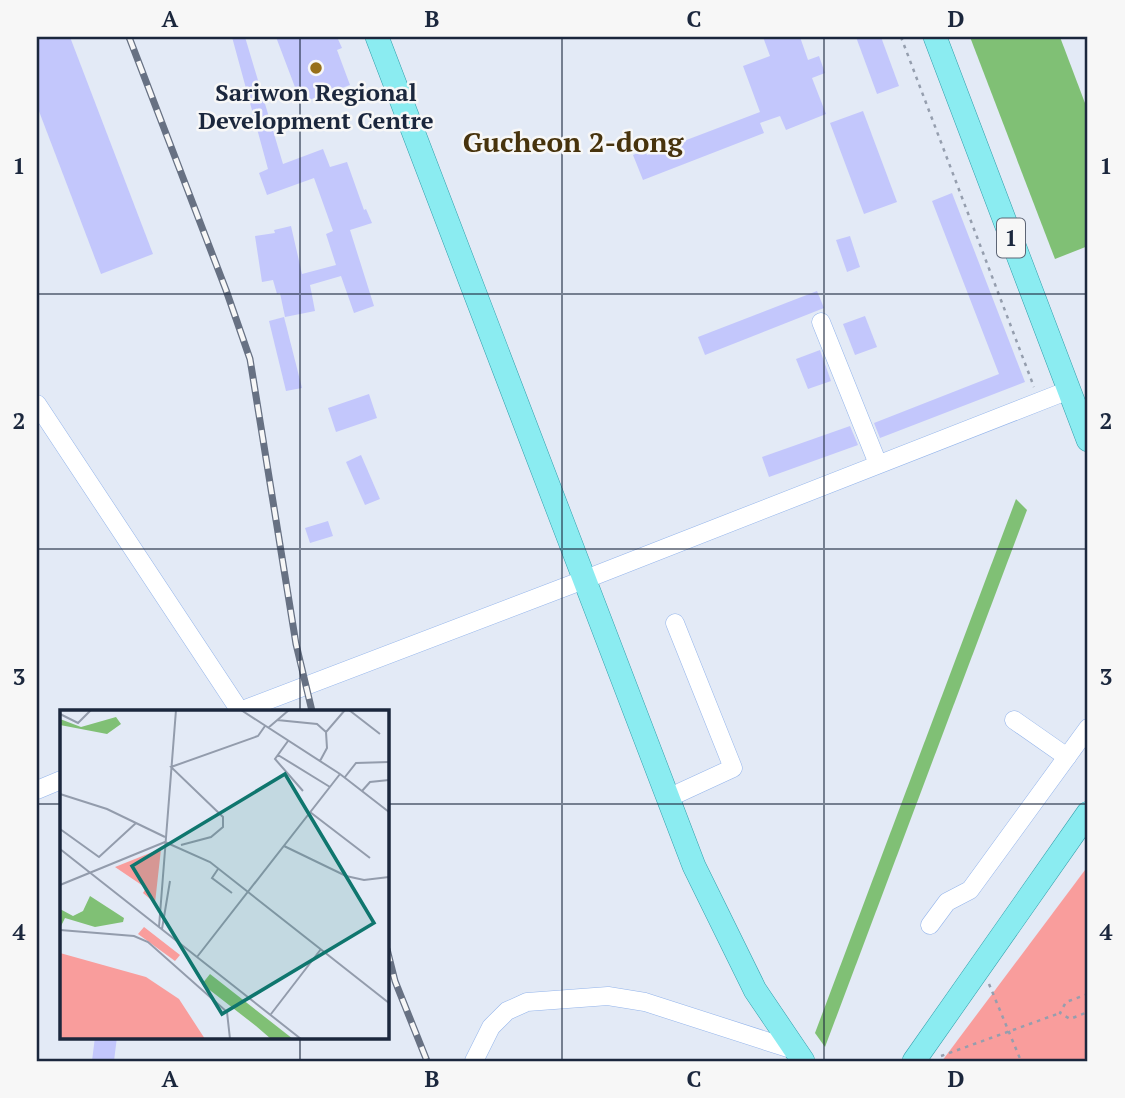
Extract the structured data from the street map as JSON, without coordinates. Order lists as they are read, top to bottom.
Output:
{
  "streets": {
    "main road": ["1"]
  },
  "districts": ["Gucheon 2-dong"],
  "places": ["Sariwon Regional Development Centre"],
  "grid": {
    "columns": [
      "A",
      "B",
      "C",
      "D"
    ],
    "rows": [
      "1",
      "2",
      "3",
      "4"
    ]
  }
}
